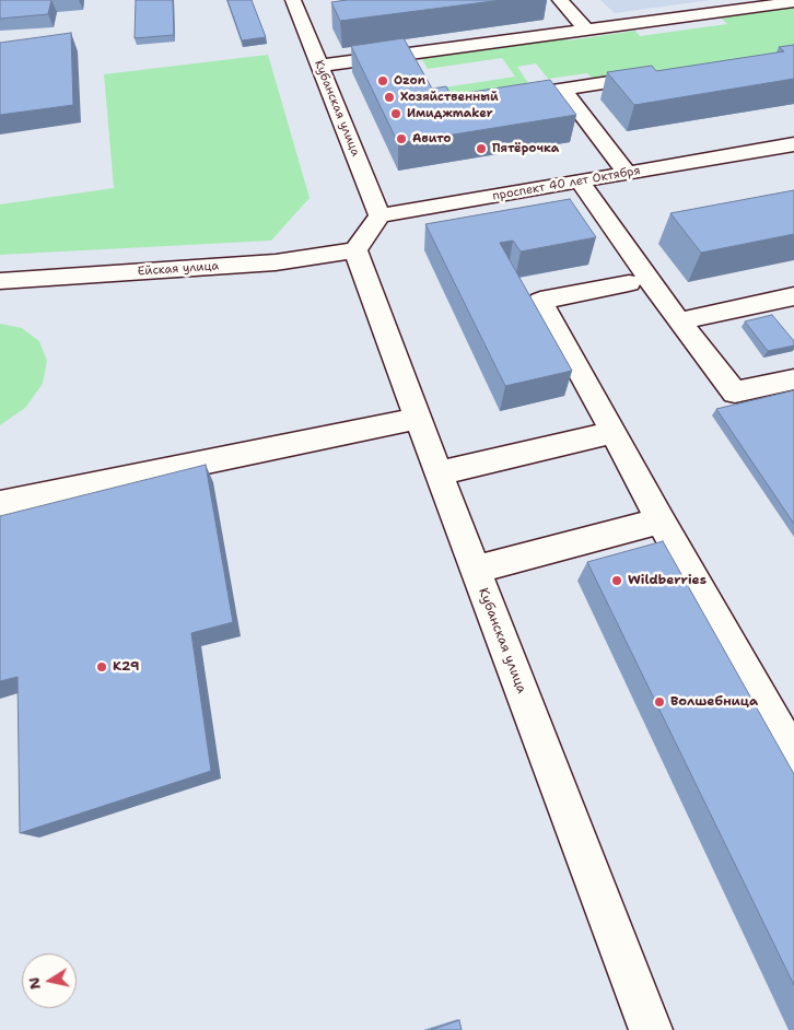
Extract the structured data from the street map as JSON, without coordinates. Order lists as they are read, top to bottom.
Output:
{
  "streets": {
    "street": ["Кубанская улица", "проспект 40 лет Октября", "Ейская улица"]
  },
  "crossings": [
    ["Кубанская улица", "проспект 40 лет Октября"],
    ["Кубанская улица", "Ейская улица"]
  ],
  "places": [
    "Ozon",
    "Хозяйственный",
    "Имиджmaker",
    "Авито",
    "Пятёрочка",
    "Wildberries",
    "К29",
    "Волшебница"
  ],
  "north": "left"
}
